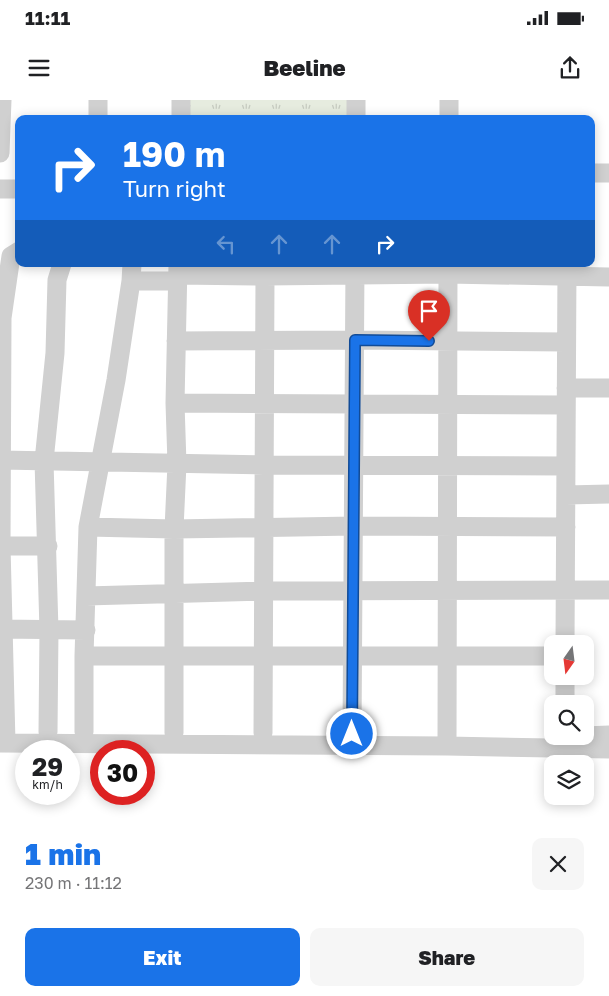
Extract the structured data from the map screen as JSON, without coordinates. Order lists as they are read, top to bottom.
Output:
{
  "north": "bottom",
  "page": {
    "status": "11:11",
    "header": "Beeline",
    "turn": ["190 m", "Turn right"],
    "speed": "29 km/h",
    "limit": "30",
    "heading": ["1 min", "230 m · 11:12"],
    "buttons": ["Exit", "Share"]
  }
}
